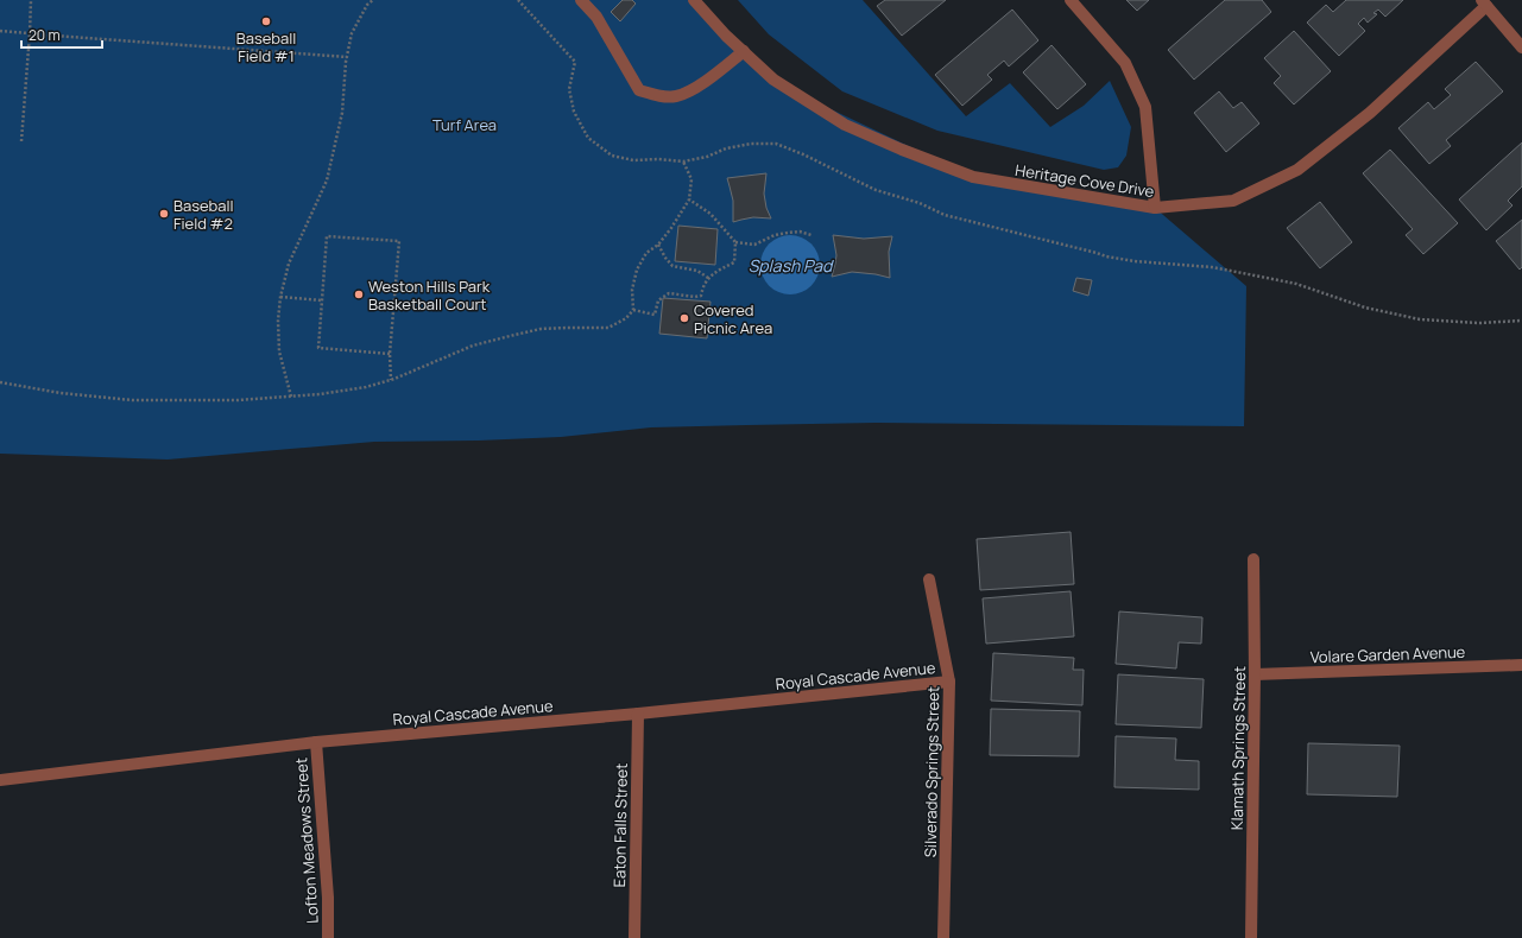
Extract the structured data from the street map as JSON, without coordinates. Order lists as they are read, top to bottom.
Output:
{
  "streets": {
    "street": [
      "Heritage Cove Drive",
      "Volare Garden Avenue",
      "Royal Cascade Avenue",
      "Klamath Springs Street",
      "Silverado Springs Street",
      "Eaton Falls Street",
      "Lofton Meadows Street"
    ]
  },
  "crossings": [
    ["Volare Garden Avenue", "Klamath Springs Street"],
    ["Royal Cascade Avenue", "Silverado Springs Street"],
    ["Royal Cascade Avenue", "Eaton Falls Street"],
    ["Royal Cascade Avenue", "Lofton Meadows Street"]
  ],
  "water": ["Splash Pad"],
  "parks": ["Turf Area"],
  "places": [
    "Baseball Field #1",
    "Baseball Field #2",
    "Weston Hills Park Basketball Court",
    "Covered Picnic Area"
  ],
  "scale_bar": "20 m"
}
